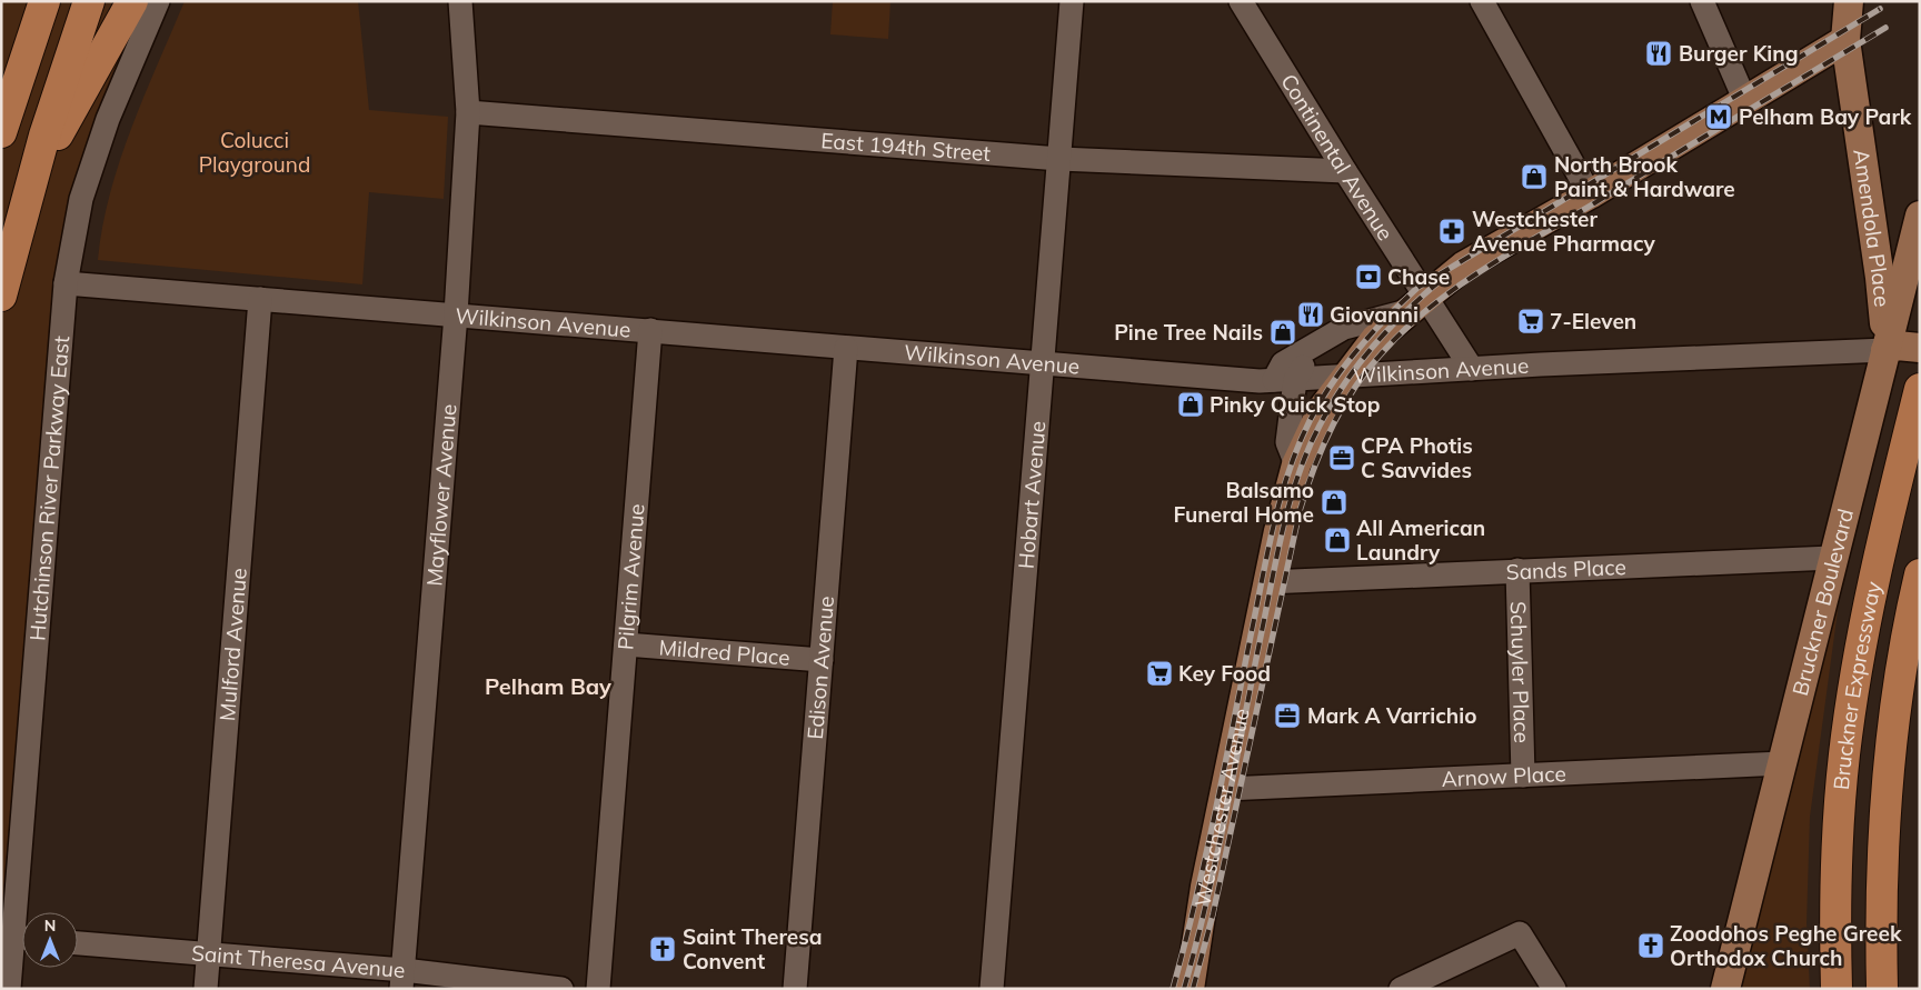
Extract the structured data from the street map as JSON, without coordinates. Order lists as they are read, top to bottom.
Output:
{
  "streets": {
    "highway": ["Bruckner Expressway"],
    "main road": ["Amendola Place", "Bruckner Boulevard", "Westchester Avenue"],
    "street": [
      "East 194th Street",
      "Continental Avenue",
      "Wilkinson Avenue",
      "Hutchinson River Parkway East",
      "Mayflower Avenue",
      "Hobart Avenue",
      "Sands Place",
      "Pilgrim Avenue",
      "Mulford Avenue",
      "Mildred Place",
      "Edison Avenue",
      "Schuyler Place",
      "Arnow Place",
      "Saint Theresa Avenue"
    ]
  },
  "crossings": [
    ["East 194th Street", "Continental Avenue"],
    ["East 194th Street", "Mayflower Avenue"],
    ["East 194th Street", "Hobart Avenue"],
    ["Continental Avenue", "Wilkinson Avenue"],
    ["Continental Avenue", "Westchester Avenue"],
    ["Amendola Place", "Wilkinson Avenue"],
    ["Amendola Place", "Bruckner Boulevard"],
    ["Amendola Place", "Westchester Avenue"],
    ["Wilkinson Avenue", "Hutchinson River Parkway East"],
    ["Wilkinson Avenue", "Mayflower Avenue"],
    ["Wilkinson Avenue", "Hobart Avenue"],
    ["Wilkinson Avenue", "Pilgrim Avenue"],
    ["Wilkinson Avenue", "Bruckner Boulevard"],
    ["Wilkinson Avenue", "Mulford Avenue"],
    ["Wilkinson Avenue", "Edison Avenue"],
    ["Wilkinson Avenue", "Westchester Avenue"],
    ["Mayflower Avenue", "Saint Theresa Avenue"],
    ["Sands Place", "Bruckner Boulevard"],
    ["Sands Place", "Schuyler Place"],
    ["Sands Place", "Westchester Avenue"],
    ["Pilgrim Avenue", "Mildred Place"],
    ["Bruckner Boulevard", "Arnow Place"],
    ["Mulford Avenue", "Saint Theresa Avenue"],
    ["Mildred Place", "Edison Avenue"],
    ["Schuyler Place", "Arnow Place"],
    ["Arnow Place", "Westchester Avenue"]
  ],
  "districts": ["Pelham Bay"],
  "parks": ["Colucci Playground"],
  "places": {
    "restaurant": ["Burger King", "Giovanni"],
    "metro station": ["Pelham Bay Park"],
    "shop": [
      "North Brook Paint & Hardware",
      "Pine Tree Nails",
      "Pinky Quick Stop",
      "Balsamo Funeral Home",
      "All American Laundry"
    ],
    "pharmacy": ["Westchester Avenue Pharmacy"],
    "bank": ["Chase"],
    "supermarket": ["7-Eleven", "Key Food"],
    "office": ["CPA Photis C Savvides", "Mark A Varrichio"],
    "church": ["Zoodohos Peghe Greek Orthodox Church", "Saint Theresa Convent"]
  },
  "north": "top"
}
